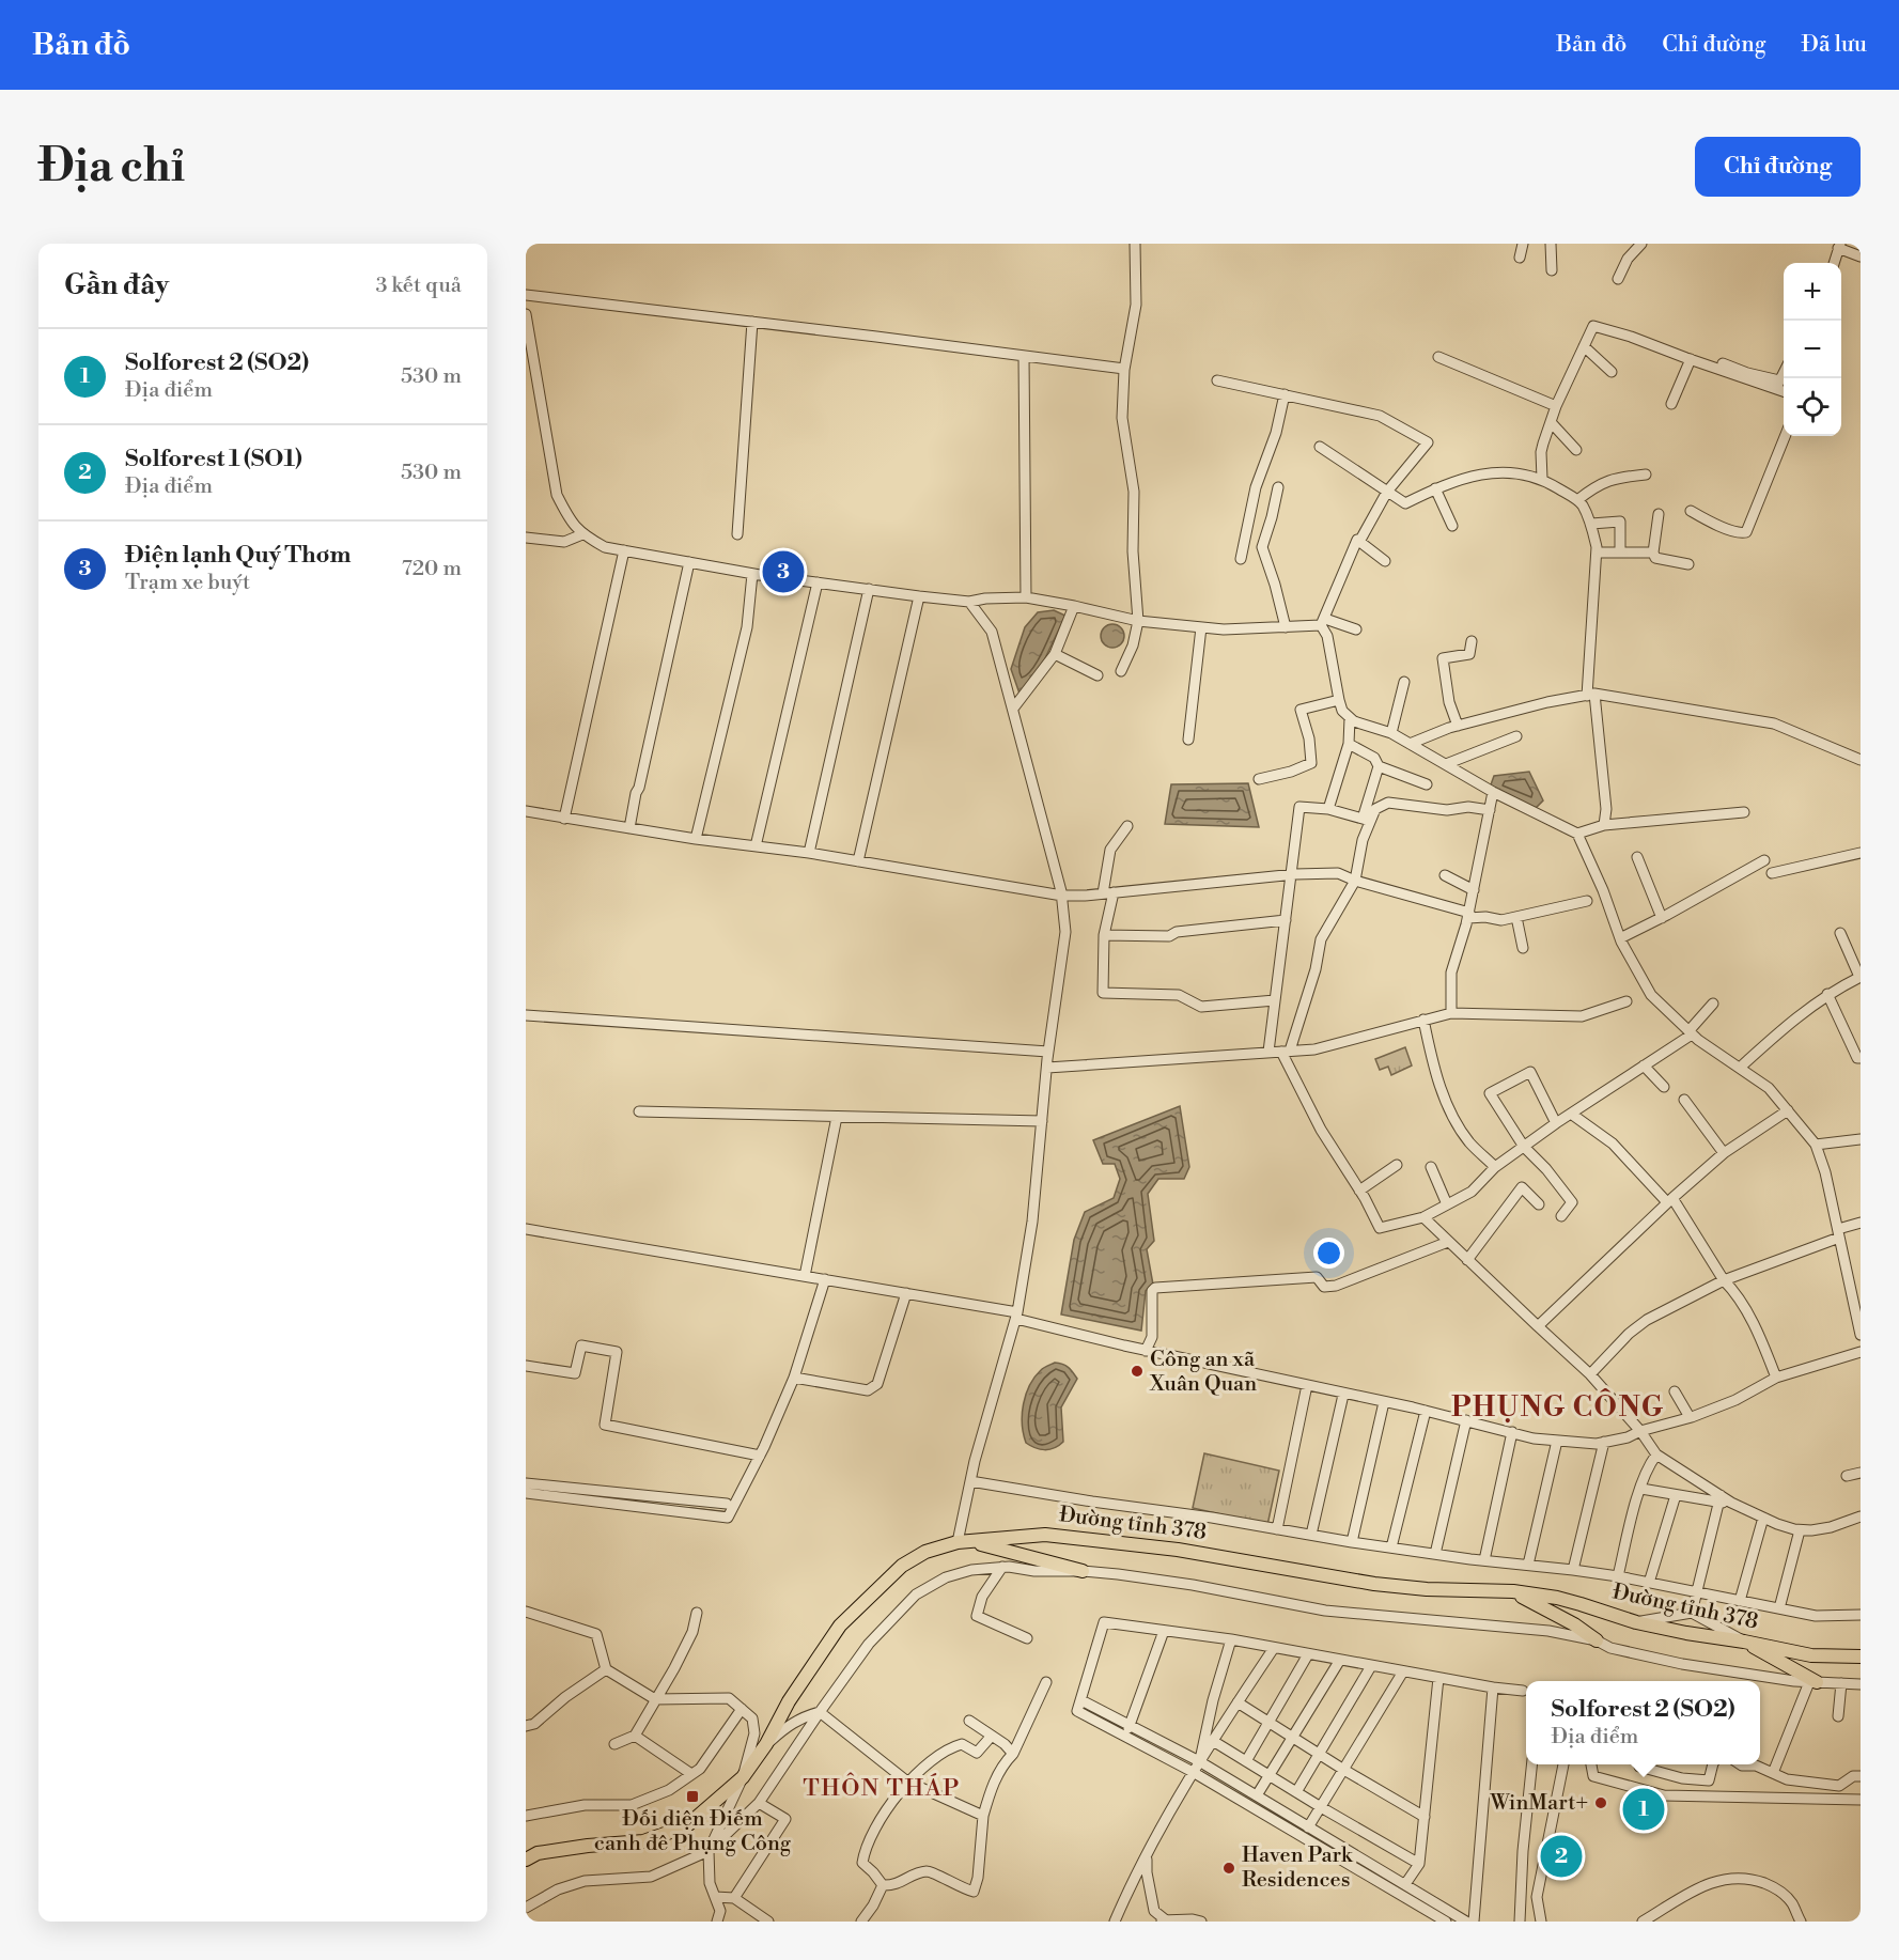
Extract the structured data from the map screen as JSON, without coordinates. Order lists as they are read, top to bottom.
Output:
{
  "streets": {
    "main road": ["Đường tỉnh 378"]
  },
  "districts": ["PHỤNG CÔNG", "THÔN THÁP"],
  "places": {
    "other": ["Công an xã Xuân Quan", "WinMart+", "Haven Park Residences"],
    "transit": ["Đối diện Điếm canh đê Phụng Công"]
  },
  "page": {
    "header": "Bản đồ",
    "nav": ["Bản đồ", "Chỉ đường", "Đã lưu"],
    "buttons": "Chỉ đường",
    "title": "Địa chỉ",
    "heading": ["Gần đây", "3 kết quả"],
    "map_buttons": ["+", "−"],
    "list": [
      {
        "mark": "1",
        "name": "Solforest 2 (SO2)",
        "note": "Địa điểm",
        "value": "530 m"
      },
      {
        "mark": "2",
        "name": "Solforest 1 (SO1)",
        "note": "Địa điểm",
        "value": "530 m"
      },
      {
        "mark": "3",
        "name": "Điện lạnh Quý Thơm",
        "note": "Trạm xe buýt",
        "value": "720 m"
      }
    ],
    "pins": ["3", "1", "2"],
    "popup": ["Solforest 2 (SO2)", "Địa điểm"]
  }
}
